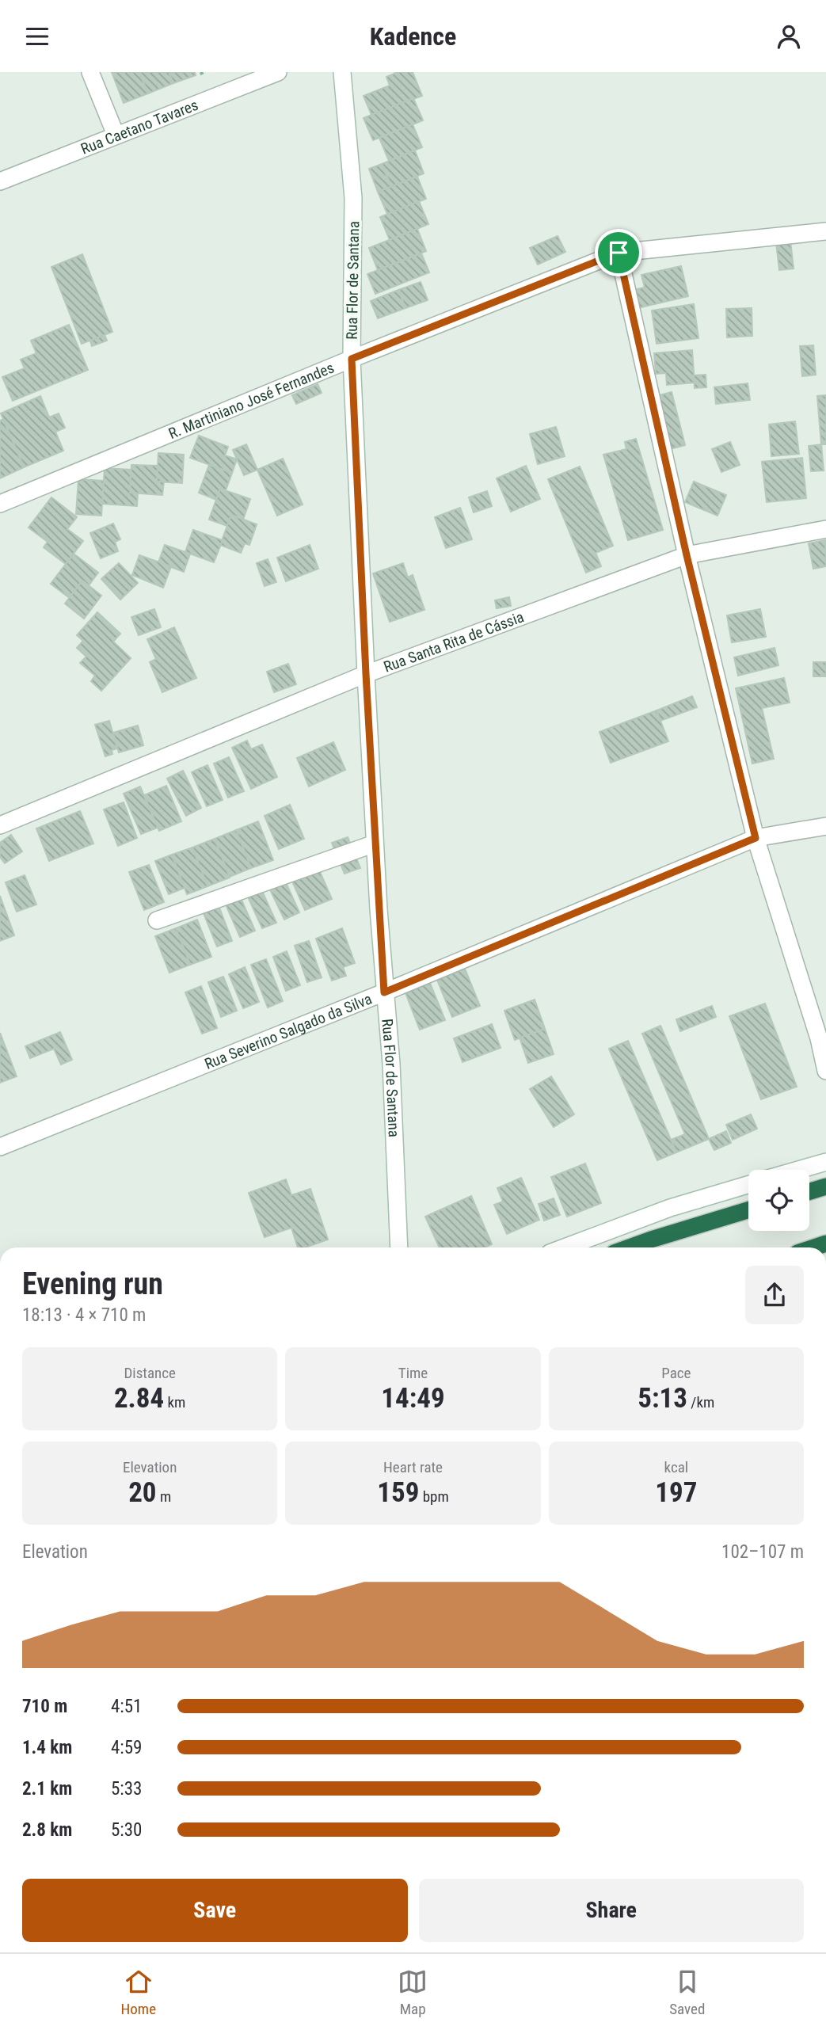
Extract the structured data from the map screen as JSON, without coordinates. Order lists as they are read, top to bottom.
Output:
{
  "streets": {
    "street": [
      "Rua Caetano Tavares",
      "Rua Flor de Santana",
      "R. Martiniano José Fernandes",
      "Rua Santa Rita de Cássia",
      "Rua Severino Salgado da Silva"
    ]
  },
  "crossings": [
    ["Rua Flor de Santana", "R. Martiniano José Fernandes"],
    ["Rua Flor de Santana", "Rua Santa Rita de Cássia"],
    ["Rua Flor de Santana", "Rua Severino Salgado da Silva"]
  ],
  "page": {
    "header": "Kadence",
    "heading": ["Evening run", "18:13 · 4 × 710 m"],
    "stats": [
      ["Distance", "2.84 km"],
      ["Time", "14:49"],
      ["Pace", "5:13 /km"],
      ["Elevation", "20 m"],
      ["Heart rate", "159 bpm"],
      ["kcal", "197"]
    ],
    "chart": ["Elevation", "102–107 m"],
    "list": [
      {
        "name": "710 m",
        "note": "4:51"
      },
      {
        "name": "1.4 km",
        "note": "4:59"
      },
      {
        "name": "2.1 km",
        "note": "5:33"
      },
      {
        "name": "2.8 km",
        "note": "5:30"
      }
    ],
    "buttons": ["Save", "Share"],
    "tabs": ["Home", "Map", "Saved"]
  }
}
